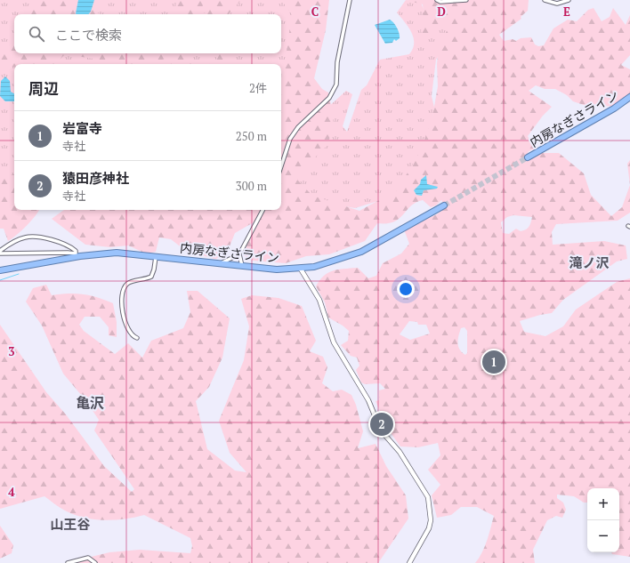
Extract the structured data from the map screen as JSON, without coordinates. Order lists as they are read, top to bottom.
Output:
{
  "streets": {
    "highway": ["内房なぎさライン"]
  },
  "districts": ["滝ノ沢", "亀沢", "山王谷"],
  "page": {
    "search": "ここで検索",
    "heading": ["周辺", "2件"],
    "list": [
      {
        "mark": "1",
        "name": "岩富寺",
        "note": "寺社",
        "value": "250 m"
      },
      {
        "mark": "2",
        "name": "猿田彦神社",
        "note": "寺社",
        "value": "300 m"
      }
    ],
    "pins": ["1", "2"],
    "map_buttons": ["+", "−"]
  },
  "grid": {
    "columns": ["C", "D", "E"],
    "rows": ["3", "4"]
  }
}
